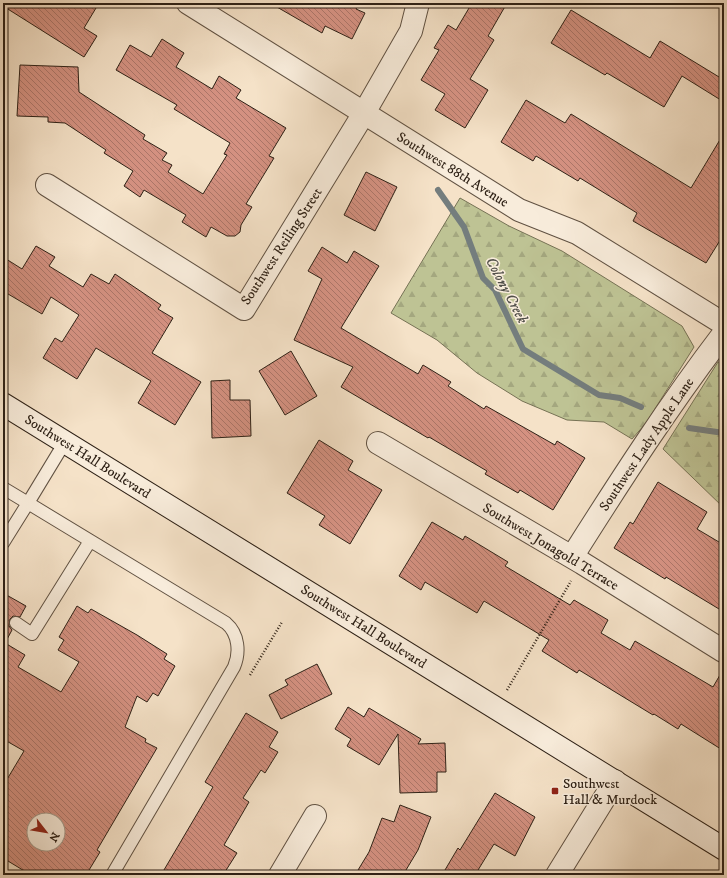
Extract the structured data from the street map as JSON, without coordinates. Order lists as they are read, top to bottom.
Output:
{
  "streets": {
    "street": [
      "Southwest 88th Avenue",
      "Southwest Reiling Street",
      "Southwest Lady Apple Lane",
      "Southwest Hall Boulevard",
      "Southwest Jonagold Terrace"
    ]
  },
  "crossings": [
    ["Southwest 88th Avenue", "Southwest Reiling Street"],
    ["Southwest Lady Apple Lane", "Southwest Jonagold Terrace"]
  ],
  "water": ["Colony Creek"],
  "places": {
    "transit": ["Southwest Hall & Murdock"]
  },
  "north": "bottom right"
}
